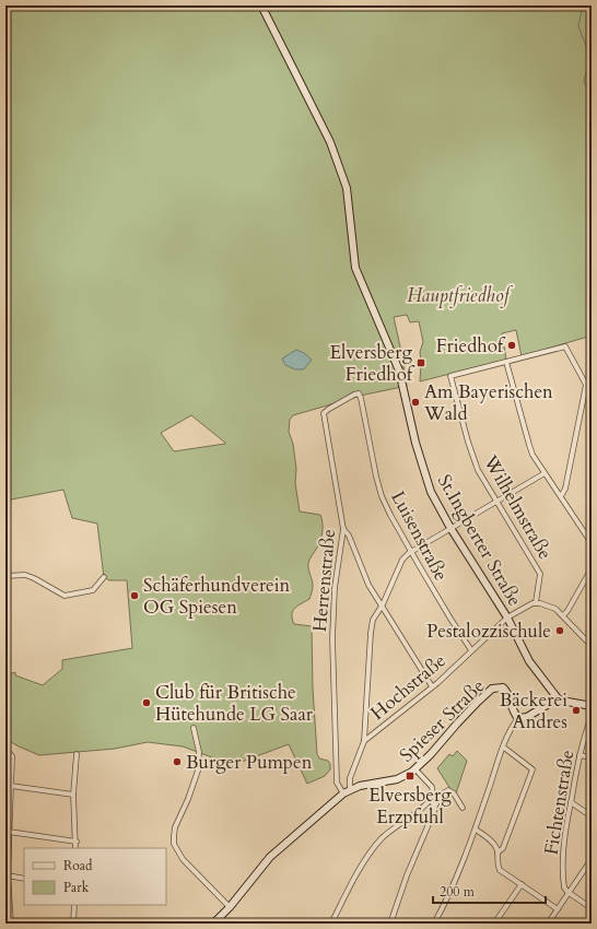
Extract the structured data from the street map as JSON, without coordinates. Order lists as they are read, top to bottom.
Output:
{
  "streets": {
    "main road": ["St.Ingberter Straße", "Spieser Straße"],
    "street": [
      "Wilhelmstraße",
      "Luisenstraße",
      "Herrenstraße",
      "Hochstraße",
      "Fichtenstraße"
    ]
  },
  "crossings": [
    ["Wilhelmstraße", "Hochstraße"],
    ["Luisenstraße", "Herrenstraße"],
    ["Luisenstraße", "Hochstraße"],
    ["St.Ingberter Straße", "Hochstraße"],
    ["Herrenstraße", "Spieser Straße"]
  ],
  "parks": ["Hauptfriedhof"],
  "places": {
    "other": [
      "Friedhof",
      "Am Bayerischen Wald",
      "Schäferhundverein OG Spiesen",
      "Pestalozzischule",
      "Club für Britische Hütehunde LG Saar",
      "Bäckerei Andres",
      "Burger Pumpen"
    ],
    "transit": ["Elversberg Friedhof", "Elversberg Erzpfuhl"]
  },
  "legend": ["Road", "Park"],
  "scale_bar": "200 m"
}
